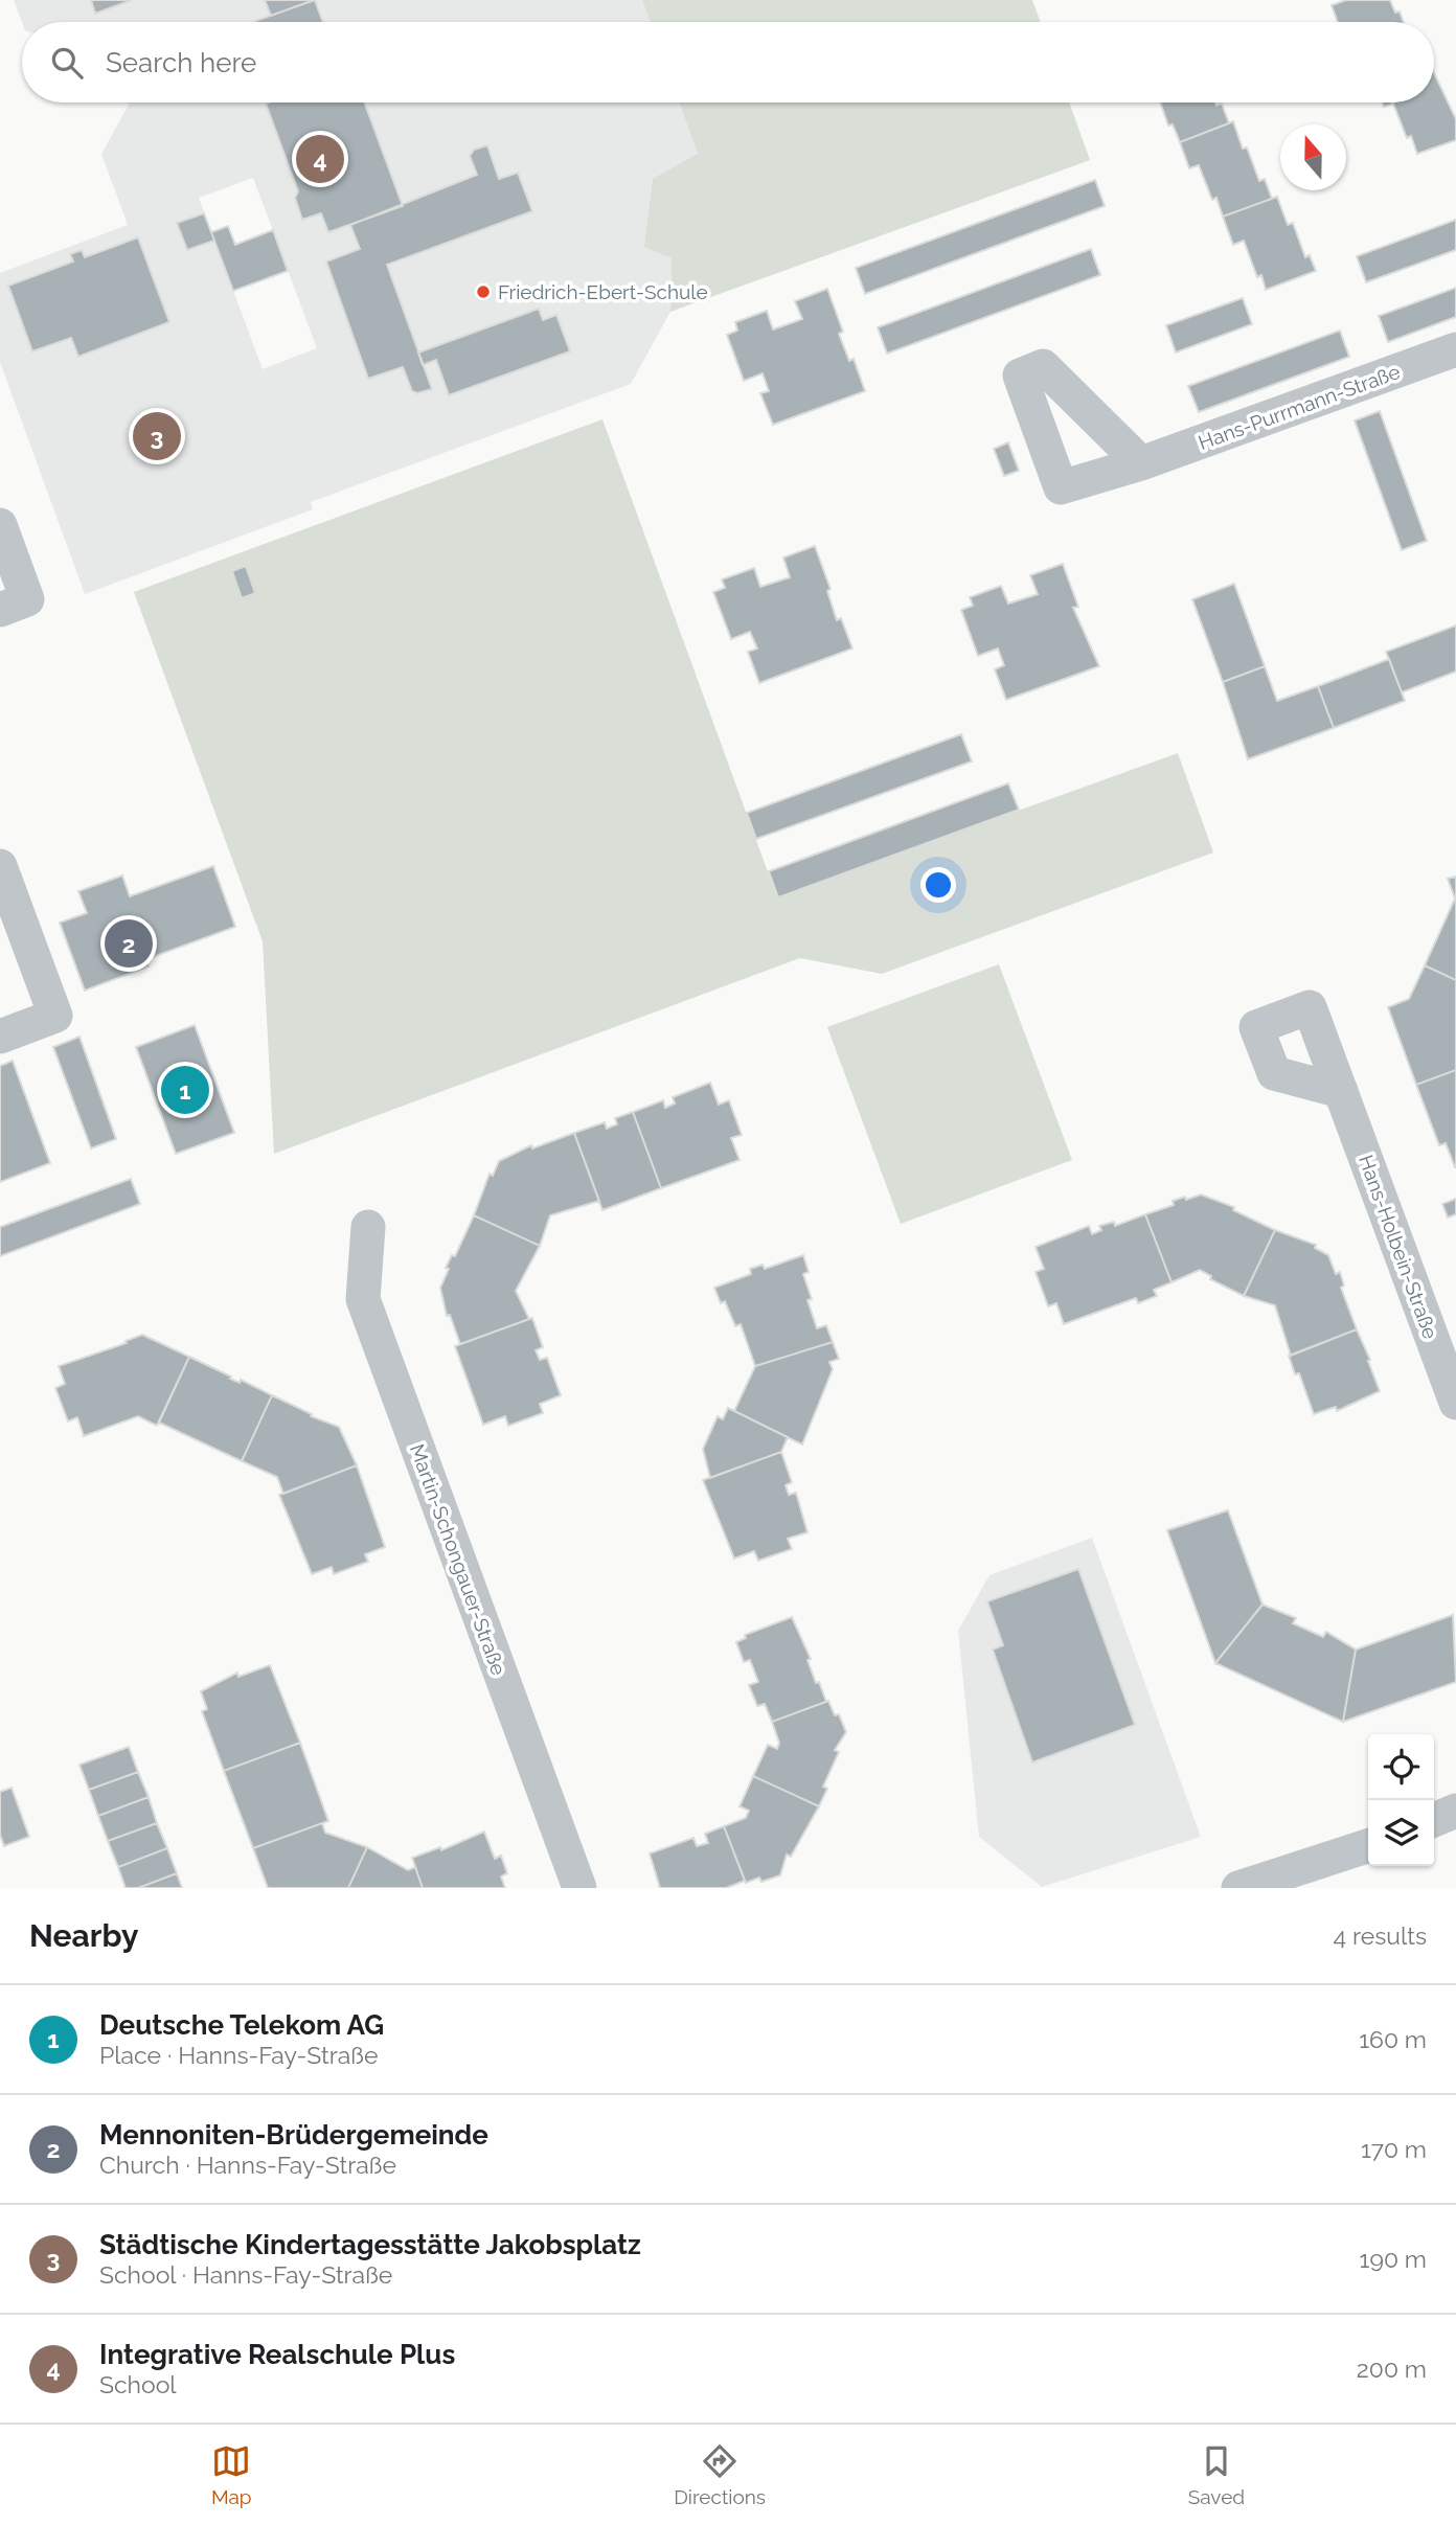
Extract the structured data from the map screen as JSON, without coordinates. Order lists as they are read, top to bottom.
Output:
{
  "streets": {
    "street": ["Hans-Purrmann-Straße", "Hans-Holbein-Straße", "Martin-Schongauer-Straße"]
  },
  "places": ["Friedrich-Ebert-Schule"],
  "north": "top",
  "page": {
    "search": "Search here",
    "pins": [
      "4",
      "3",
      "2",
      "1"
    ],
    "heading": ["Nearby", "4 results"],
    "list": [
      {
        "mark": "1",
        "name": "Deutsche Telekom AG",
        "note": "Place · Hanns-Fay-Straße",
        "value": "160 m"
      },
      {
        "mark": "2",
        "name": "Mennoniten-Brüdergemeinde",
        "note": "Church · Hanns-Fay-Straße",
        "value": "170 m"
      },
      {
        "mark": "3",
        "name": "Städtische Kindertagesstätte Jakobsplatz",
        "note": "School · Hanns-Fay-Straße",
        "value": "190 m"
      },
      {
        "mark": "4",
        "name": "Integrative Realschule Plus",
        "note": "School",
        "value": "200 m"
      }
    ],
    "nav": ["Map", "Directions", "Saved"]
  }
}
